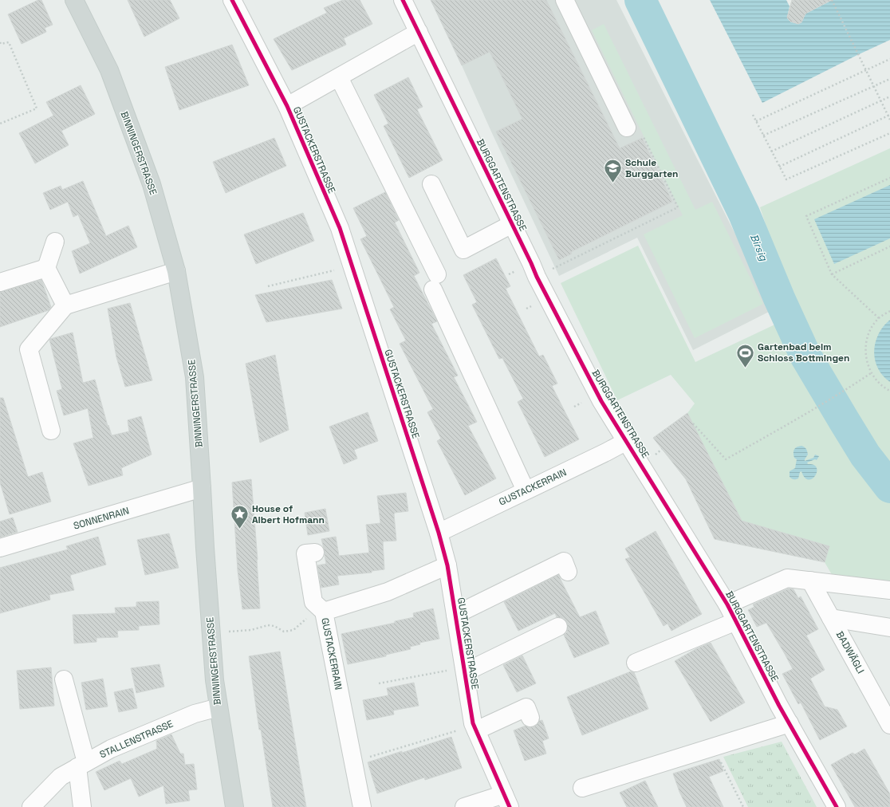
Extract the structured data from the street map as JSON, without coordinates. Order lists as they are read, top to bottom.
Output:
{
  "streets": {
    "main road": ["BINNINGERSTRASSE"],
    "street": [
      "GUSTACKERSTRASSE",
      "BURGGARTENSTRASSE",
      "GUSTACKERRAIN",
      "SONNENRAIN",
      "BADWÄGLI",
      "STALLENSTRASSE"
    ]
  },
  "crossings": [
    ["GUSTACKERSTRASSE", "BURGGARTENSTRASSE"],
    ["GUSTACKERSTRASSE", "GUSTACKERRAIN"],
    ["BINNINGERSTRASSE", "SONNENRAIN"],
    ["BINNINGERSTRASSE", "STALLENSTRASSE"],
    ["BURGGARTENSTRASSE", "GUSTACKERRAIN"]
  ],
  "water": ["Birsig"],
  "places": {
    "school or university": ["Schule Burggarten"],
    "sports": ["Gartenbad beim Schloss Bottmingen"],
    "place": ["House of Albert Hofmann"]
  }
}
